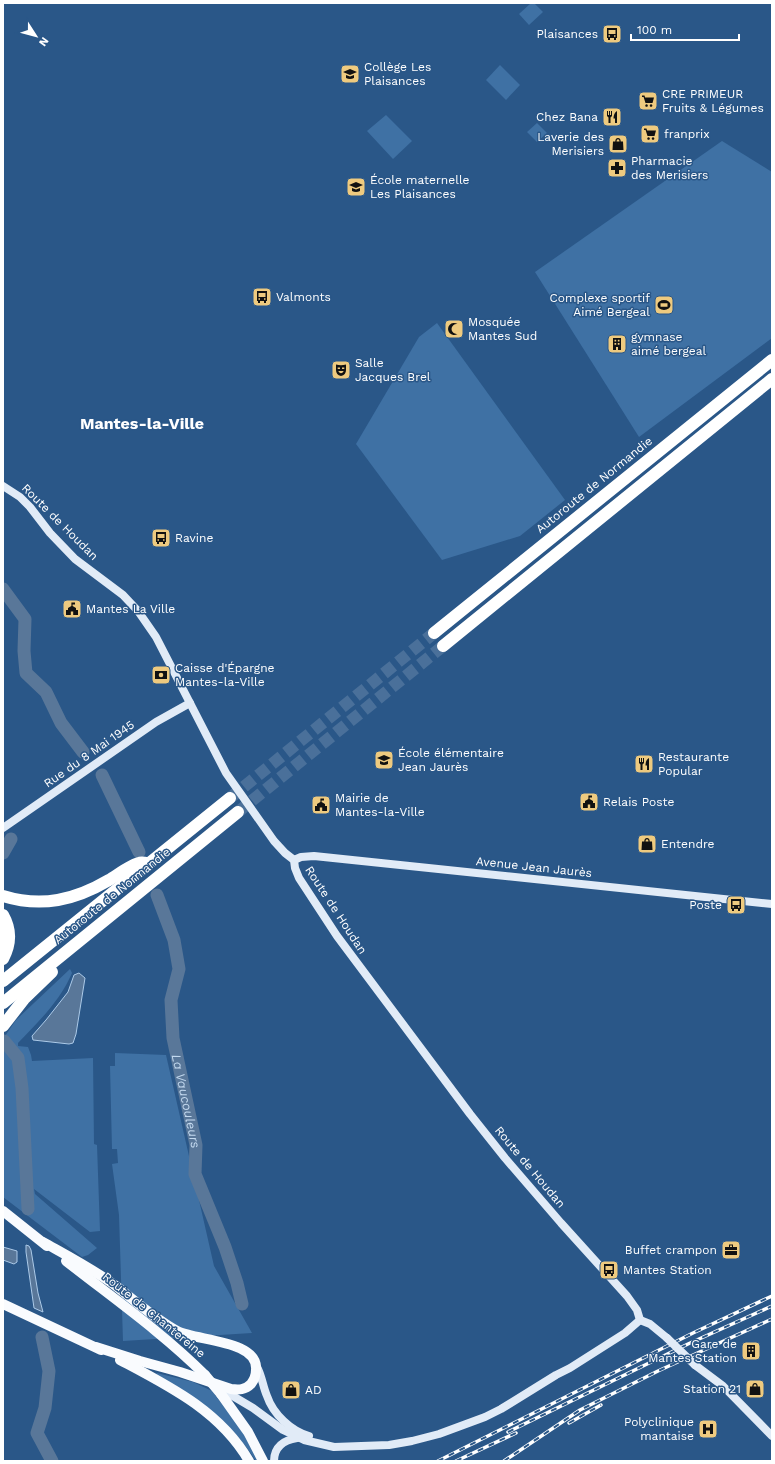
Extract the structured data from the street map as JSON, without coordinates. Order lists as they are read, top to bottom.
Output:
{
  "streets": {
    "highway": ["Autoroute de Normandie"],
    "main road": [
      "Route de Houdan",
      "Rue du 8 Mai 1945",
      "Avenue Jean Jaurès",
      "Route de Chantereine"
    ]
  },
  "crossings": [
    ["Route de Houdan", "Rue du 8 Mai 1945"],
    ["Route de Houdan", "Avenue Jean Jaurès"]
  ],
  "districts": ["Mantes-la-Ville"],
  "water": ["La Vaucouleurs"],
  "places": {
    "bus stop": [
      "Plaisances",
      "Valmonts",
      "Ravine",
      "Poste",
      "Mantes Station"
    ],
    "school or university": ["Collège Les Plaisances", "École maternelle Les Plaisances", "École élémentaire Jean Jaurès"],
    "supermarket": ["CRE PRIMEUR Fruits & Légumes", "franprix"],
    "restaurant": ["Chez Bana", "Restaurante Popular"],
    "shop": [
      "Laverie des Merisiers",
      "Entendre",
      "Station 21",
      "AD"
    ],
    "pharmacy": ["Pharmacie des Merisiers"],
    "sports": ["Complexe sportif Aimé Bergeal"],
    "mosque": ["Mosquée Mantes Sud"],
    "building": ["gymnase aimé bergeal", "Gare de Mantes Station"],
    "theatre": ["Salle Jacques Brel"],
    "public building": ["Mantes La Ville", "Relais Poste", "Mairie de Mantes-la-Ville"],
    "bank": ["Caisse d'Épargne Mantes-la-Ville"],
    "office": ["Buffet crampon"],
    "hospital": ["Polyclinique mantaise"]
  },
  "scale_bar": "100 m",
  "north": "bottom right"
}
